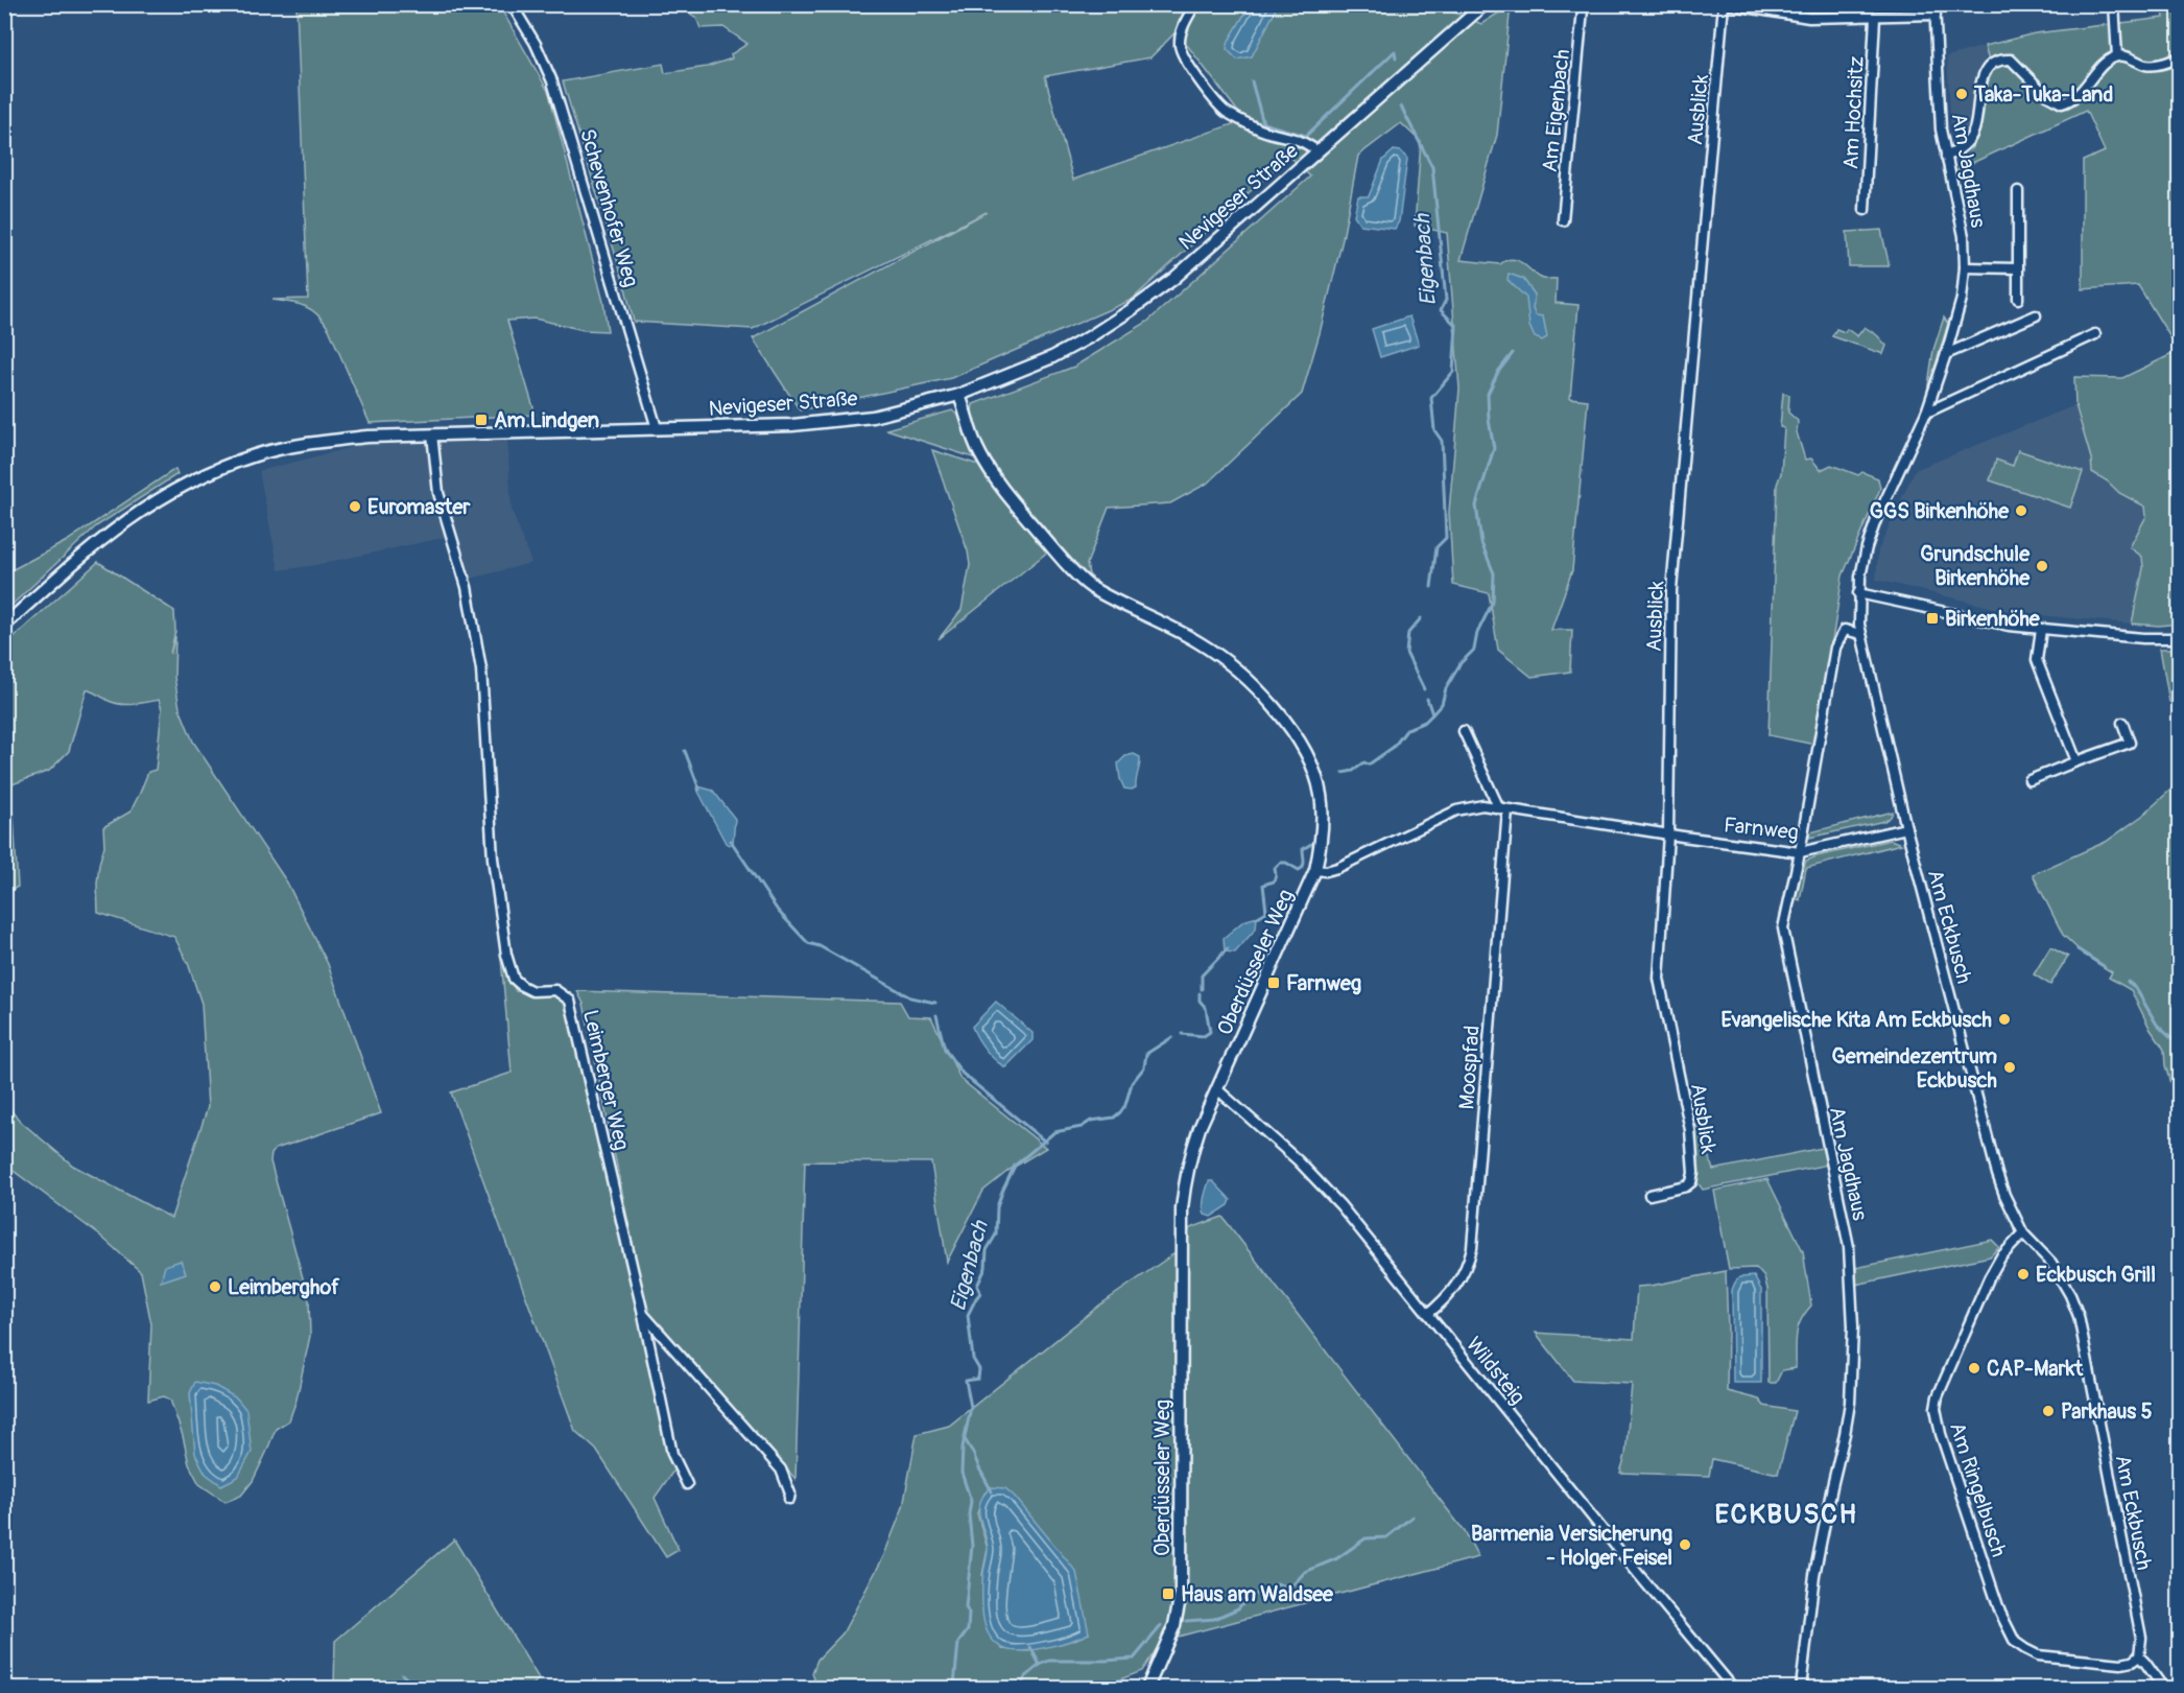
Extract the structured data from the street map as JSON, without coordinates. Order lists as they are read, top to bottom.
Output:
{
  "streets": {
    "main road": ["Nevigeser Straße", "Oberdüsseler Weg"],
    "street": [
      "Ausblick",
      "Am Eigenbach",
      "Am Hochsitz",
      "Am Jagdhaus",
      "Schevenhofer Weg",
      "Farnweg",
      "Am Eckbusch",
      "Moospfad",
      "Leimberger Weg",
      "Wildsteig",
      "Am Ringelbusch"
    ]
  },
  "crossings": [
    ["Ausblick", "Farnweg"],
    ["Am Jagdhaus", "Farnweg"],
    ["Am Jagdhaus", "Am Eckbusch"],
    ["Nevigeser Straße", "Schevenhofer Weg"],
    ["Nevigeser Straße", "Oberdüsseler Weg"],
    ["Nevigeser Straße", "Leimberger Weg"],
    ["Farnweg", "Am Eckbusch"],
    ["Farnweg", "Oberdüsseler Weg"],
    ["Farnweg", "Moospfad"],
    ["Am Eckbusch", "Am Ringelbusch"],
    ["Oberdüsseler Weg", "Wildsteig"],
    ["Moospfad", "Wildsteig"]
  ],
  "districts": ["ECKBUSCH"],
  "water": ["Eigenbach"],
  "places": {
    "other": [
      "Taka-Tuka-Land",
      "Euromaster",
      "GGS Birkenhöhe",
      "Grundschule Birkenhöhe",
      "Evangelische Kita Am Eckbusch",
      "Gemeindezentrum Eckbusch",
      "Eckbusch Grill",
      "Leimberghof",
      "CAP-Markt",
      "Parkhaus 5",
      "Barmenia Versicherung - Holger Feisel"
    ],
    "transit": [
      "Am Lindgen",
      "Birkenhöhe",
      "Farnweg",
      "Haus am Waldsee"
    ]
  }
}
